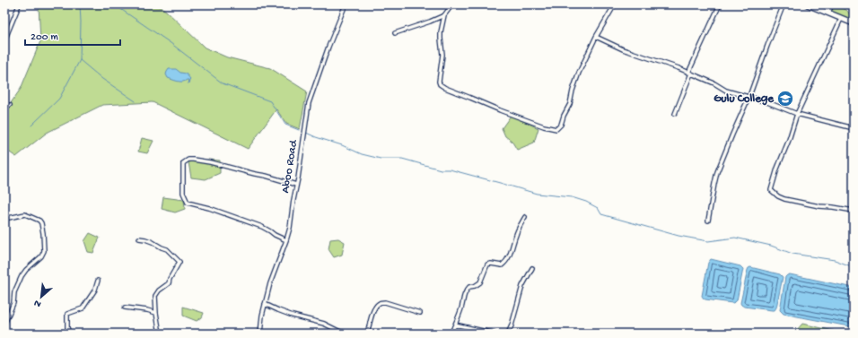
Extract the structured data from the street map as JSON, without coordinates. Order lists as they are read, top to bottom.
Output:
{
  "streets": {
    "street": ["Aboo Road"]
  },
  "places": {
    "school or university": ["Gulu College"]
  },
  "scale_bar": "200 m",
  "north": "bottom left"
}
